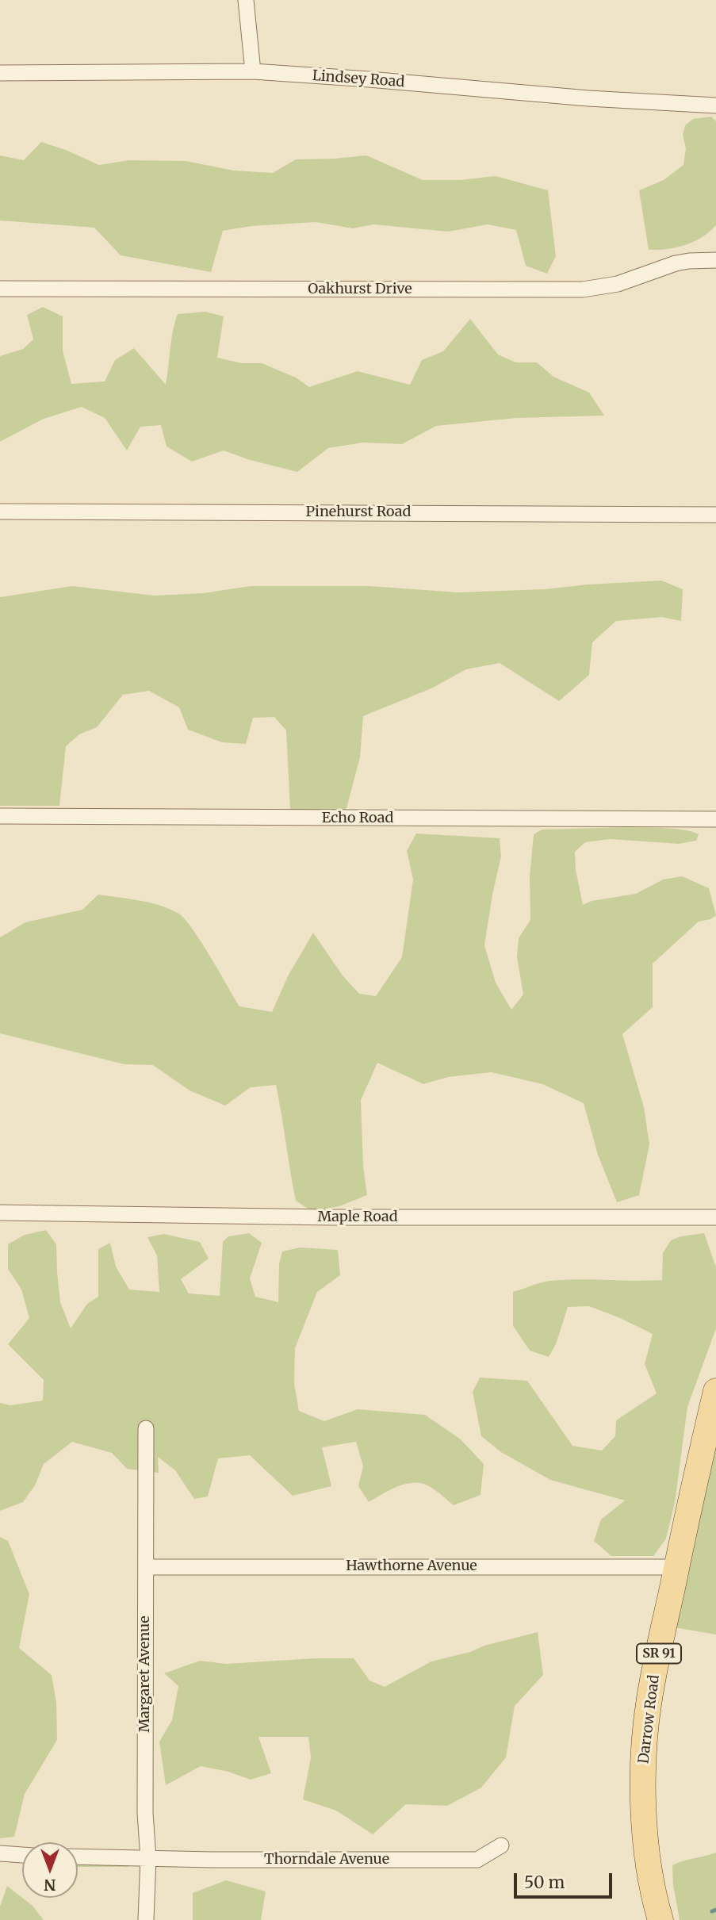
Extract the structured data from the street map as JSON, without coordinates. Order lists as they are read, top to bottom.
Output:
{
  "streets": {
    "main road": ["SR 91", "Darrow Road"],
    "street": [
      "Lindsey Road",
      "Oakhurst Drive",
      "Pinehurst Road",
      "Echo Road",
      "Maple Road",
      "Hawthorne Avenue",
      "Margaret Avenue",
      "Thorndale Avenue"
    ]
  },
  "crossings": [
    ["Hawthorne Avenue", "Margaret Avenue"],
    ["Hawthorne Avenue", "Darrow Road"],
    ["Margaret Avenue", "Thorndale Avenue"]
  ],
  "scale_bar": "50 m",
  "north": "bottom"
}
